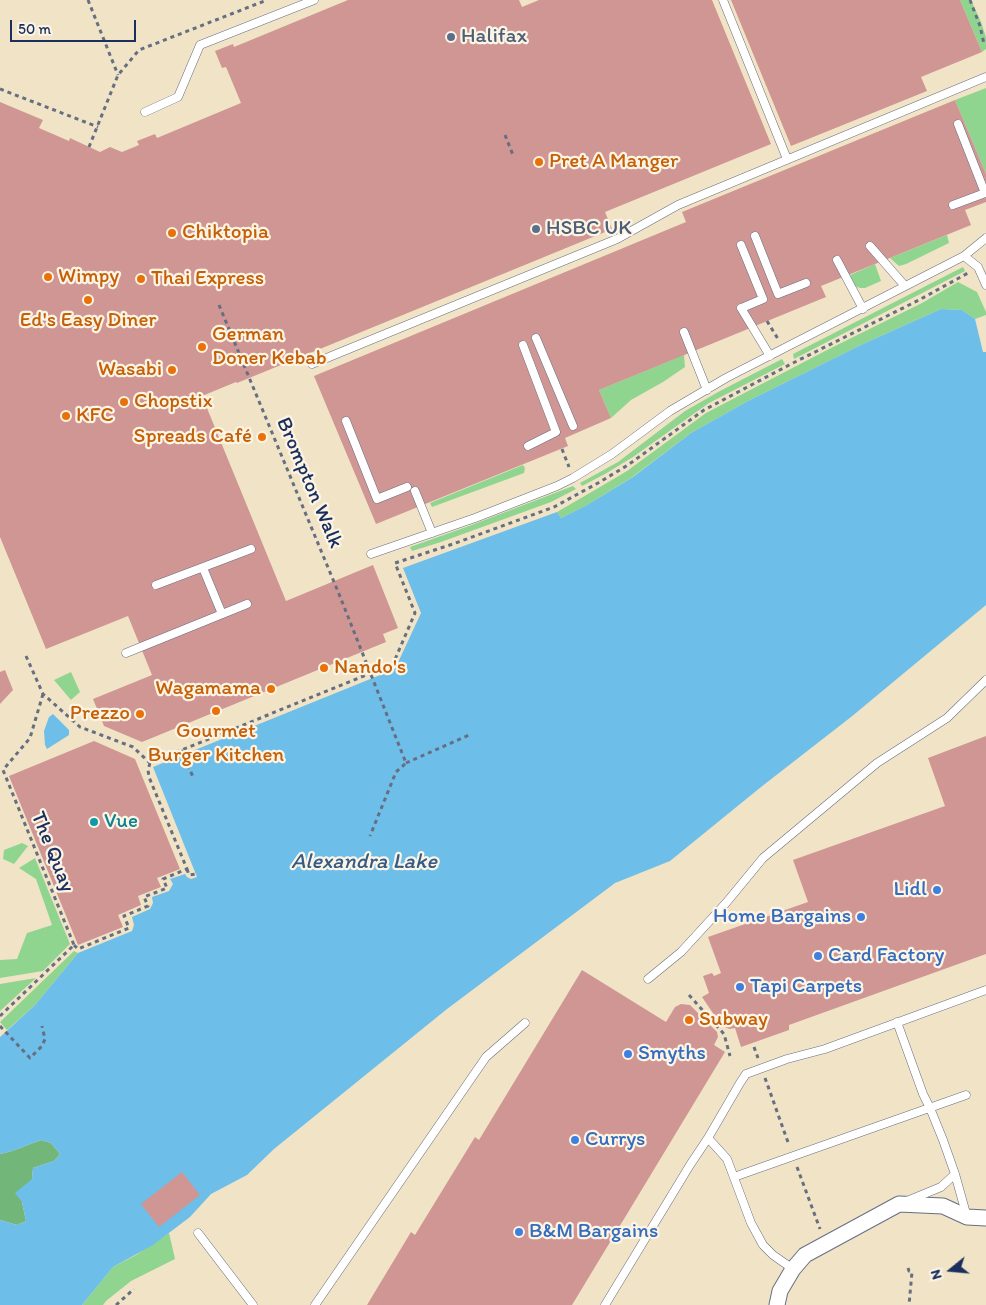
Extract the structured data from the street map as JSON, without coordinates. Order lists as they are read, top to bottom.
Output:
{
  "streets": {
    "path": ["Brompton Walk", "The Quay"]
  },
  "water": ["Alexandra Lake"],
  "places": [
    "Halifax",
    "Pret A Manger",
    "HSBC UK",
    "Chiktopia",
    "Wimpy",
    "Thai Express",
    "Ed's Easy Diner",
    "German Doner Kebab",
    "Wasabi",
    "Chopstix",
    "KFC",
    "Spreads Café",
    "Nando's",
    "Wagamama",
    "Gourmet Burger Kitchen",
    "Prezzo",
    "Vue",
    "Lidl",
    "Home Bargains",
    "Card Factory",
    "Tapi Carpets",
    "Subway",
    "Smyths",
    "Currys",
    "B&M Bargains"
  ],
  "scale_bar": "50 m",
  "north": "left"
}
